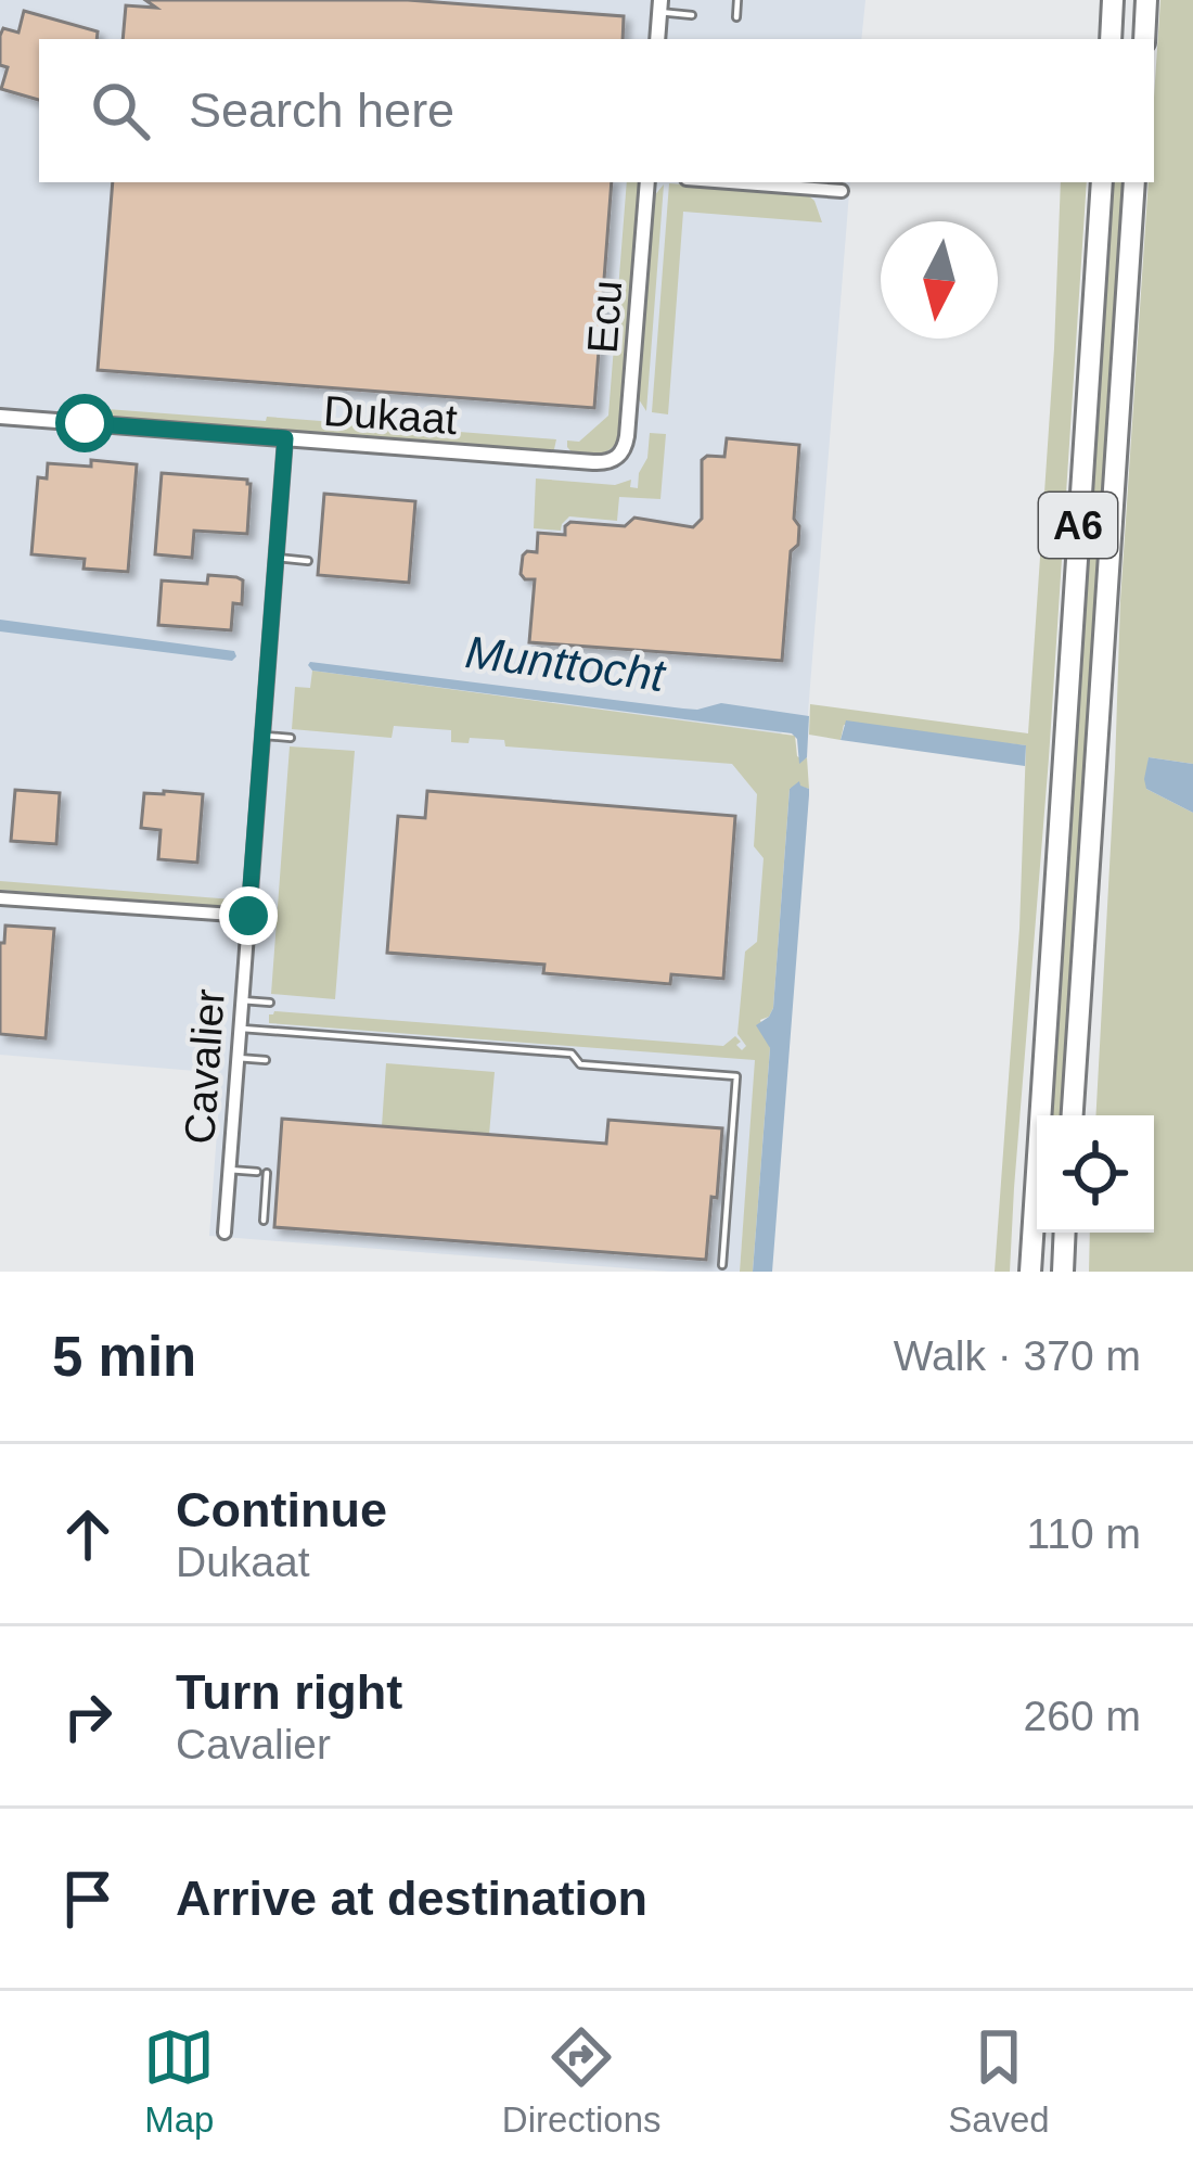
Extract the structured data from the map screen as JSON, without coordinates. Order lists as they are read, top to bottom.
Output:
{
  "streets": {
    "highway": ["A6"],
    "street": ["Ecu", "Dukaat", "Cavalier"]
  },
  "crossings": [
    ["Ecu", "Dukaat"],
    ["Dukaat", "Cavalier"]
  ],
  "water": ["Munttocht"],
  "north": "bottom",
  "page": {
    "search": "Search here",
    "heading": ["5 min", "Walk · 370 m"],
    "list": [
      ["Continue", "Dukaat", "110 m"],
      ["Turn right", "Cavalier", "260 m"],
      "Arrive at destination"
    ],
    "nav": ["Map", "Directions", "Saved"]
  }
}
